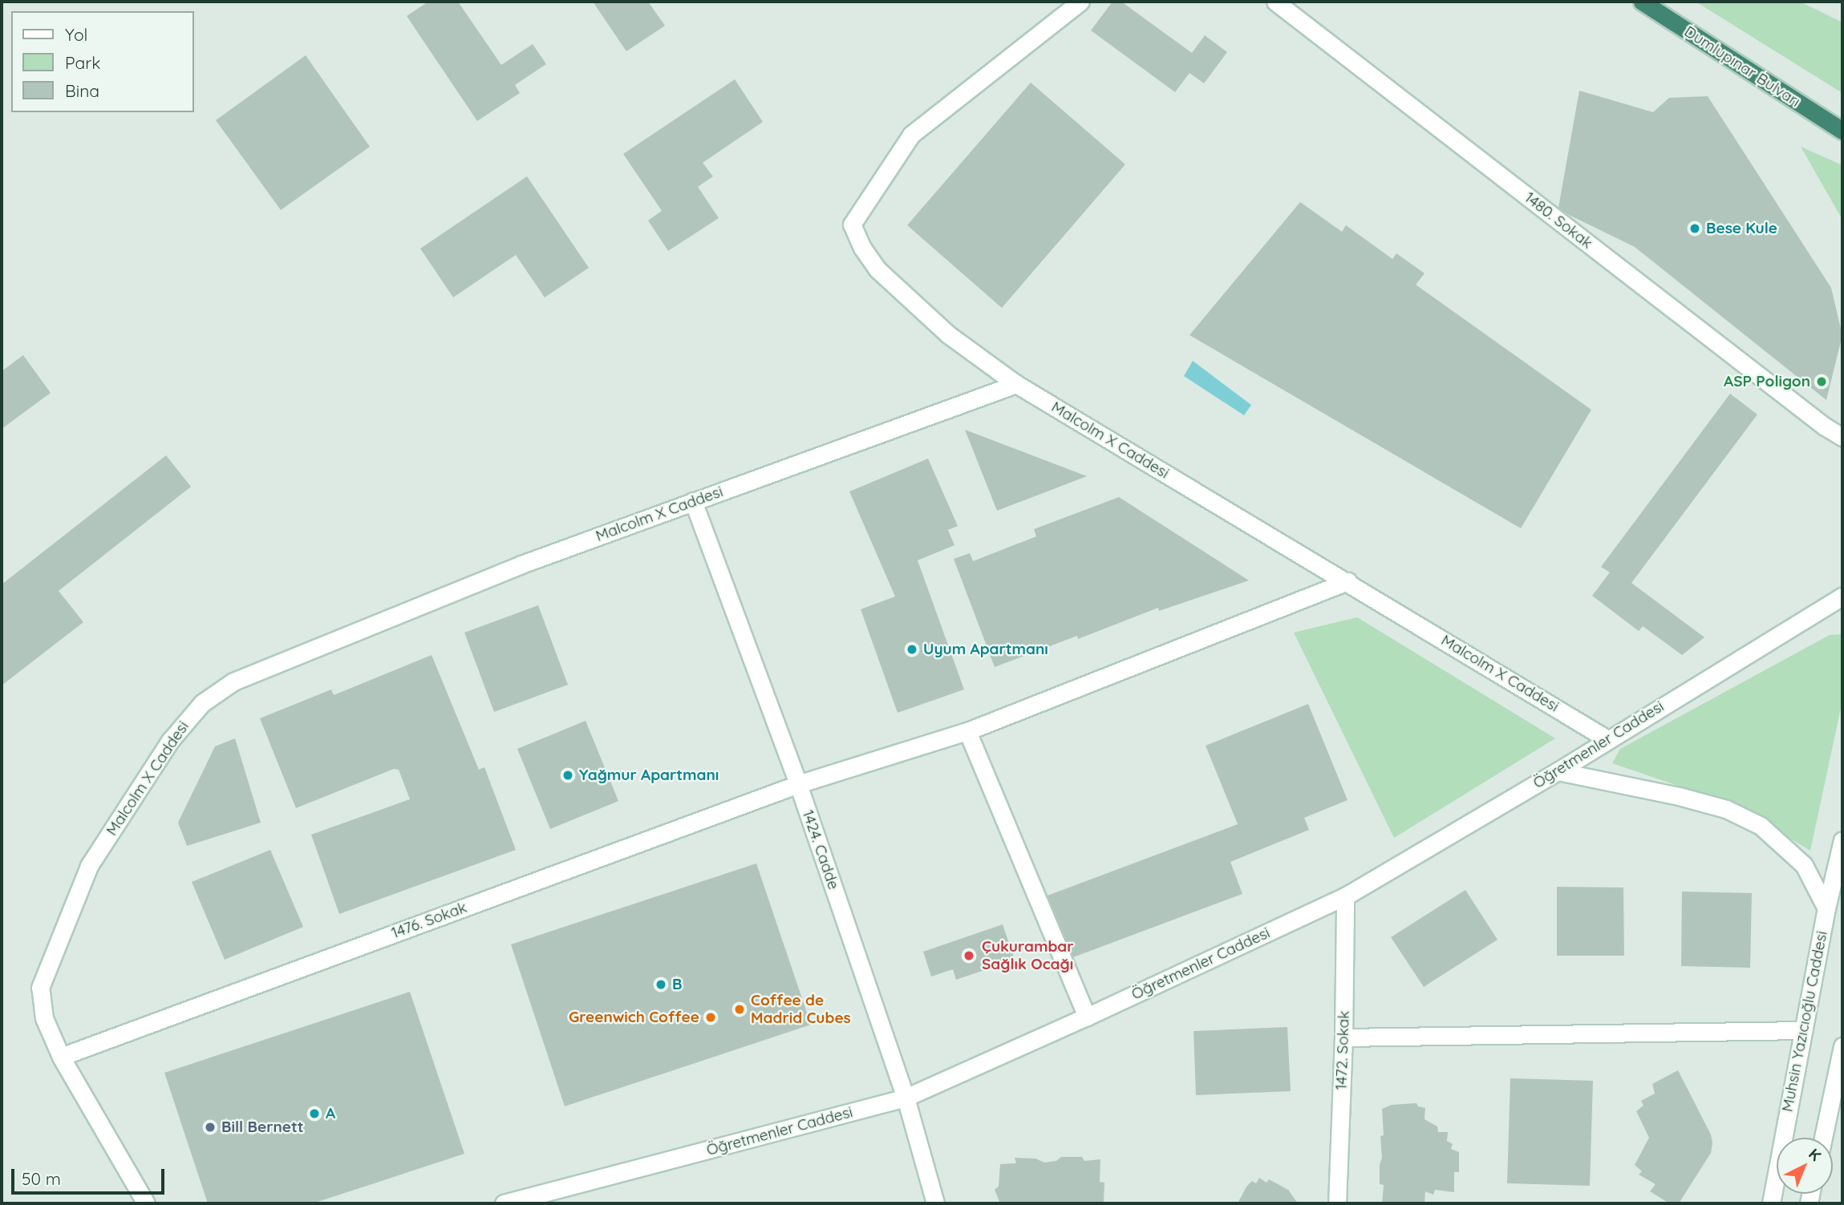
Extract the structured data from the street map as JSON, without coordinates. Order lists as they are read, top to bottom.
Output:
{
  "streets": {
    "highway": ["Dumlupınar Bulvarı"],
    "street": [
      "1480. Sokak",
      "Malcolm X Caddesi",
      "Öğretmenler Caddesi",
      "1424. Cadde",
      "1476. Sokak",
      "Muhsin Yazıcıoğlu Caddesi",
      "1472. Sokak"
    ]
  },
  "crossings": [
    ["Malcolm X Caddesi", "Öğretmenler Caddesi"],
    ["Malcolm X Caddesi", "1424. Cadde"],
    ["Malcolm X Caddesi", "1476. Sokak"],
    ["Öğretmenler Caddesi", "1424. Cadde"],
    ["Öğretmenler Caddesi", "1472. Sokak"],
    ["1424. Cadde", "1476. Sokak"]
  ],
  "places": [
    "Bese Kule",
    "ASP Poligon",
    "Uyum Apartmanı",
    "Yağmur Apartmanı",
    "Çukurambar Sağlık Ocağı",
    "B",
    "Coffee de Madrid Cubes",
    "Greenwich Coffee",
    "A",
    "Bill Bernett"
  ],
  "legend": ["Yol", "Park", "Bina"],
  "scale_bar": "50 m",
  "north": "top right"
}
